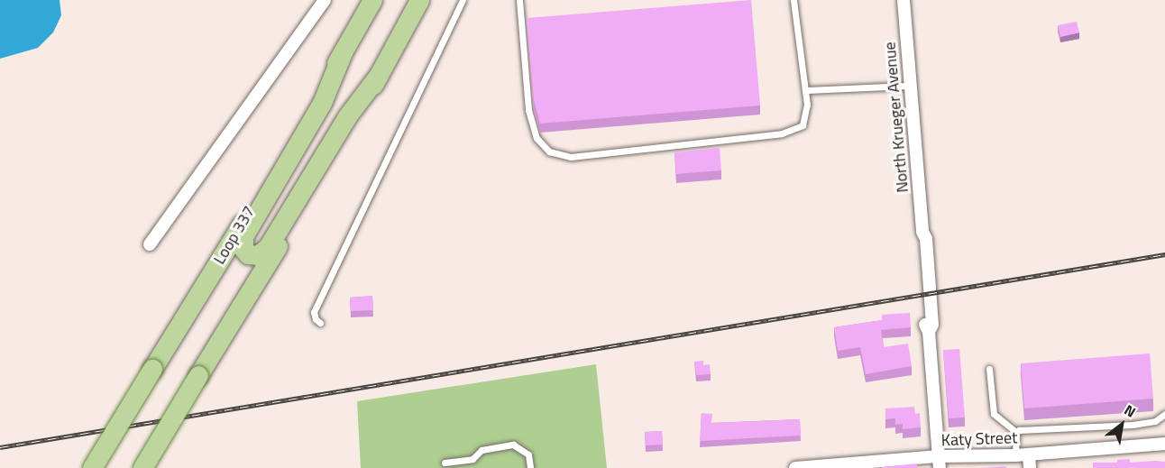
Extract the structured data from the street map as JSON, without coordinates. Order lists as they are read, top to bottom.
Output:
{
  "streets": {
    "main road": ["Loop 337"],
    "street": ["North Krueger Avenue", "Katy Street"]
  },
  "crossings": [
    ["North Krueger Avenue", "Katy Street"]
  ],
  "north": "top right"
}
